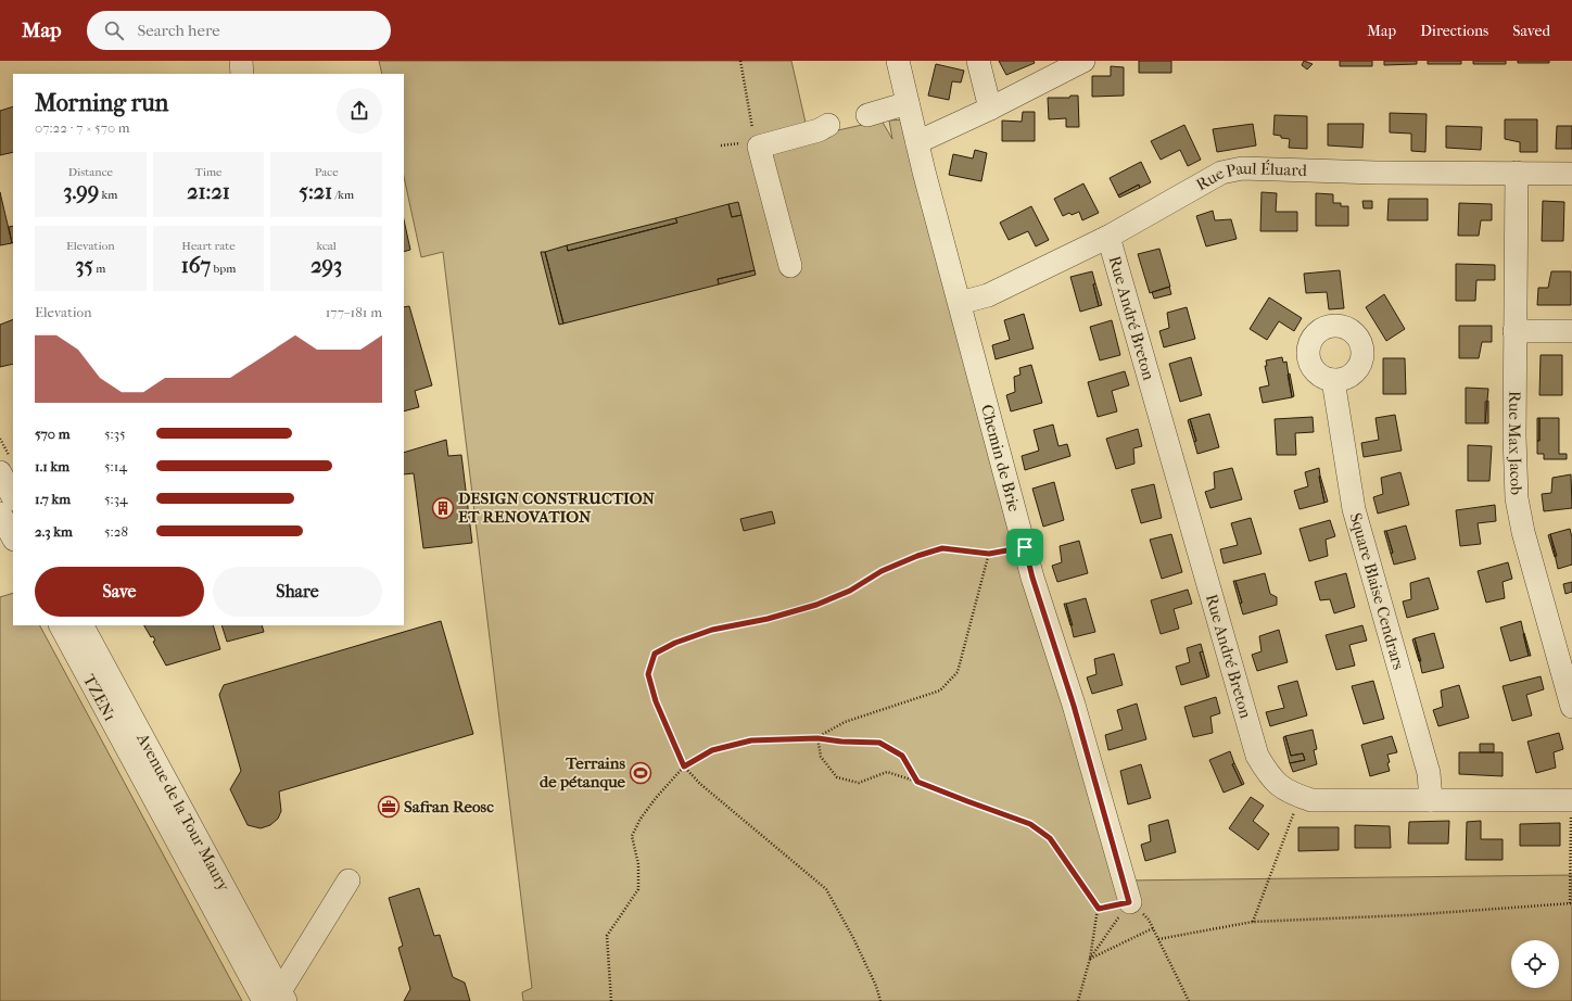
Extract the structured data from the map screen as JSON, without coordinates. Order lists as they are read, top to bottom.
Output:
{
  "streets": {
    "street": [
      "Rue Paul Éluard",
      "Rue André Breton",
      "Rue Max Jacob",
      "Chemin de Brie",
      "Square Blaise Cendrars",
      "TZEN1",
      "Avenue de la Tour Maury"
    ]
  },
  "crossings": [
    ["Rue Paul Éluard", "Rue André Breton"],
    ["Rue Paul Éluard", "Rue Max Jacob"],
    ["Rue Paul Éluard", "Chemin de Brie"],
    ["Rue André Breton", "Square Blaise Cendrars"],
    ["TZEN1", "Avenue de la Tour Maury"]
  ],
  "places": {
    "building": ["DESIGN CONSTRUCTION ET RENOVATION"],
    "sports": ["Terrains de pétanque"],
    "office": ["Safran Reosc"]
  },
  "page": {
    "header": "Map",
    "search": "Search here",
    "nav": ["Map", "Directions", "Saved"],
    "heading": ["Morning run", "07:22 · 7 × 570 m"],
    "stats": [
      ["Distance", "3.99 km"],
      ["Time", "21:21"],
      ["Pace", "5:21 /km"],
      ["Elevation", "35 m"],
      ["Heart rate", "167 bpm"],
      ["kcal", "293"]
    ],
    "chart": ["Elevation", "177–181 m"],
    "list": [
      {
        "name": "570 m",
        "note": "5:35"
      },
      {
        "name": "1.1 km",
        "note": "5:14"
      },
      {
        "name": "1.7 km",
        "note": "5:34"
      },
      {
        "name": "2.3 km",
        "note": "5:28"
      }
    ],
    "buttons": ["Save", "Share"]
  }
}
